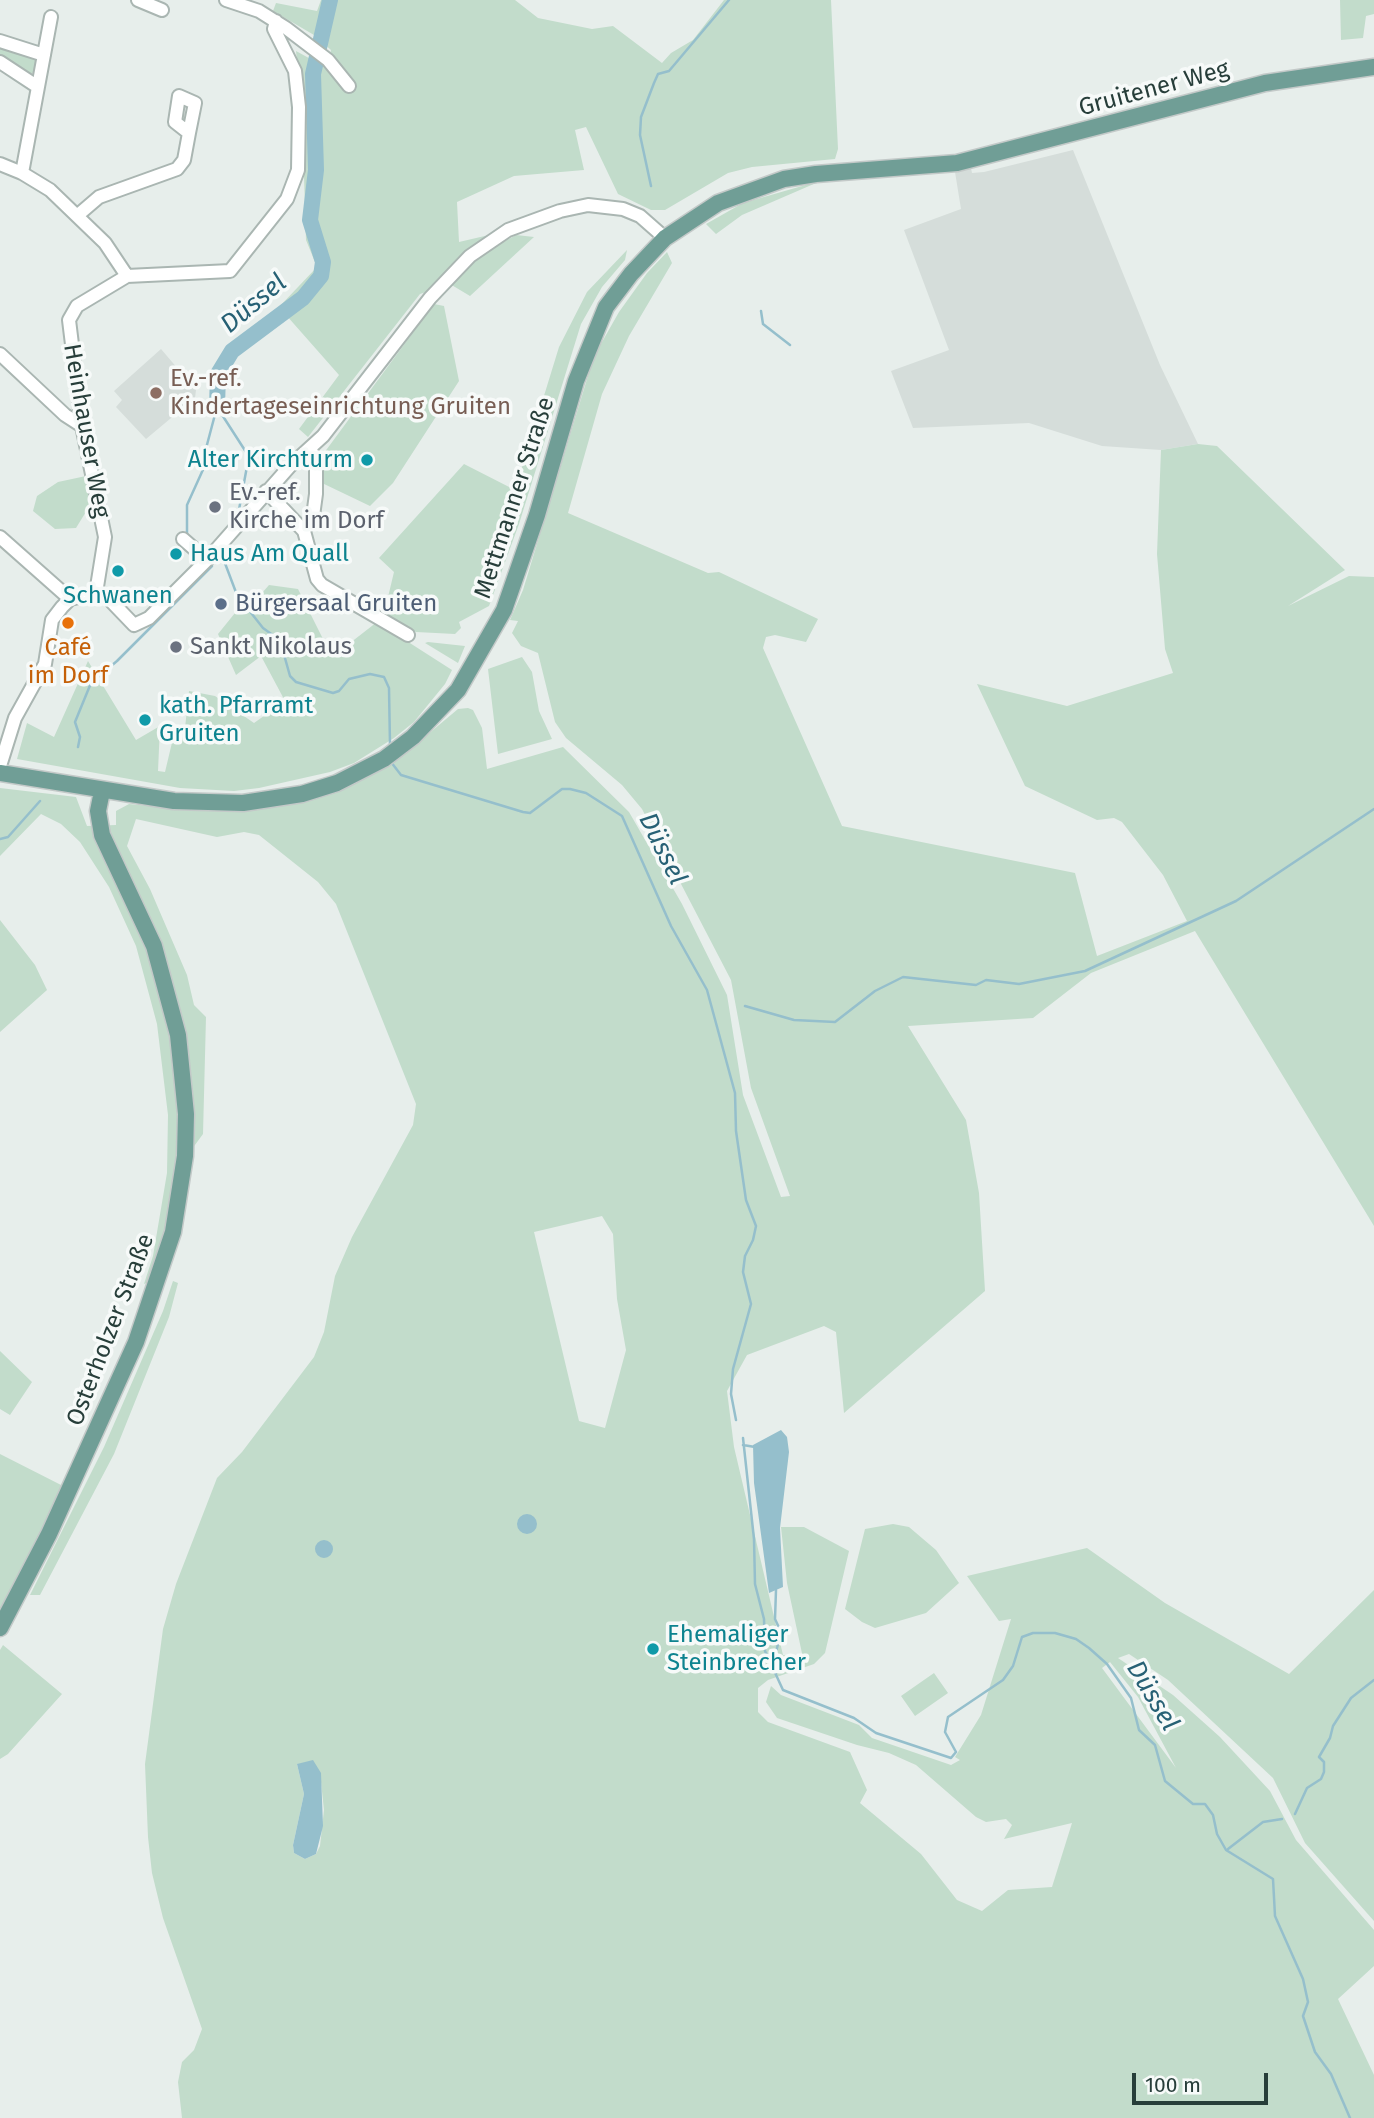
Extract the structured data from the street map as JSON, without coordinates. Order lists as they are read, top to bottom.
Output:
{
  "streets": {
    "main road": ["Gruitener Weg", "Mettmanner Straße", "Osterholzer Straße"],
    "street": ["Heinhauser Weg"]
  },
  "crossings": [
    ["Gruitener Weg", "Mettmanner Straße"],
    ["Mettmanner Straße", "Osterholzer Straße"]
  ],
  "water": ["Düssel"],
  "places": [
    "Ev.-ref. Kindertageseinrichtung Gruiten",
    "Alter Kirchturm",
    "Ev.-ref. Kirche im Dorf",
    "Haus Am Quall",
    "Schwanen",
    "Bürgersaal Gruiten",
    "Café im Dorf",
    "Sankt Nikolaus",
    "kath. Pfarramt Gruiten",
    "Ehemaliger Steinbrecher"
  ],
  "scale_bar": "100 m"
}
